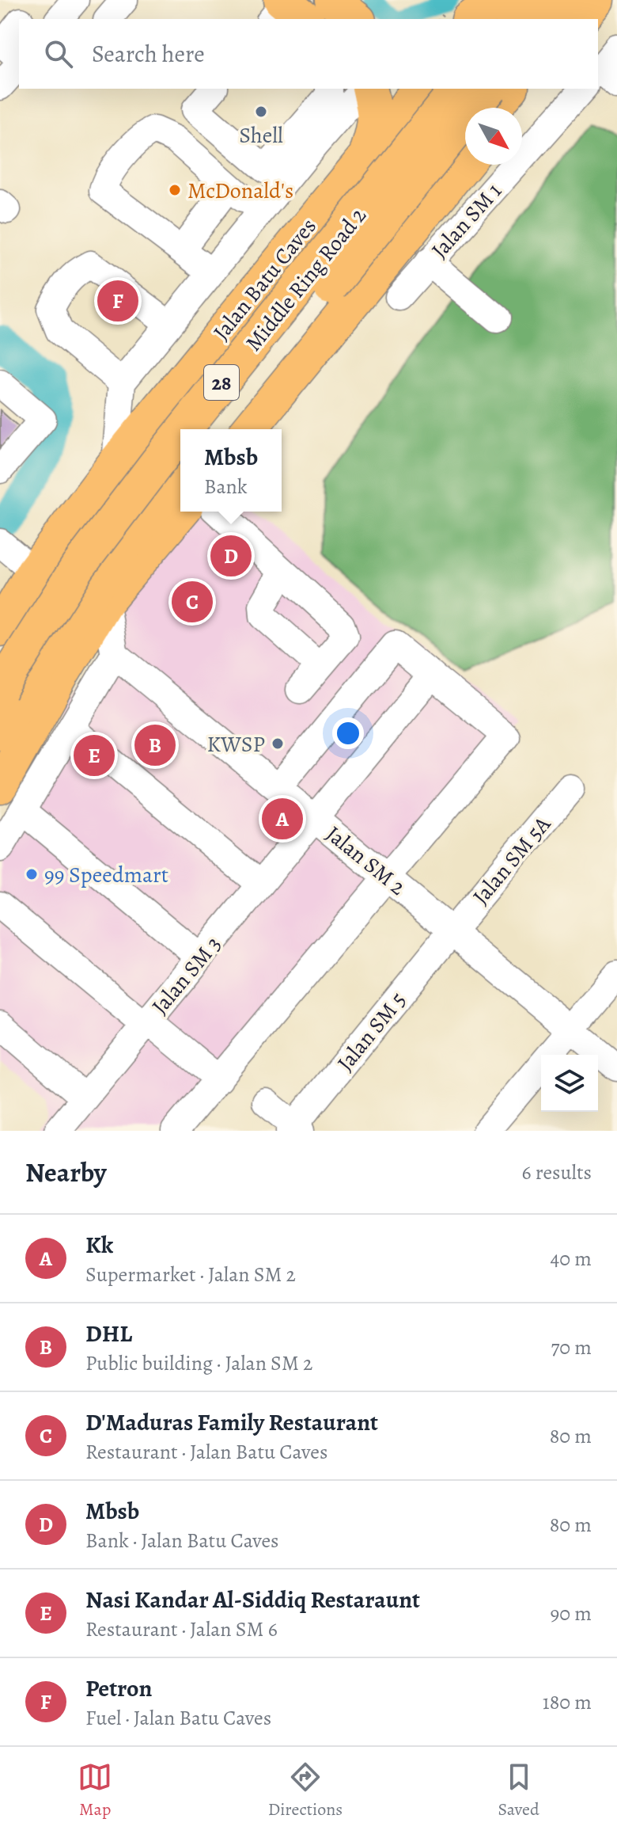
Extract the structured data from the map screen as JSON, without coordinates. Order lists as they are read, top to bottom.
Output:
{
  "streets": {
    "main road": ["Jalan Batu Caves", "Middle Ring Road 2", "28"],
    "street": [
      "Jalan SM 1",
      "Jalan SM 2",
      "Jalan SM 5A",
      "Jalan SM 3",
      "Jalan SM 5"
    ]
  },
  "crossings": [
    ["Jalan SM 2", "Jalan SM 5A"],
    ["Jalan SM 2", "Jalan SM 3"],
    ["Jalan SM 2", "Jalan SM 5"],
    ["Jalan SM 5A", "Jalan SM 5"]
  ],
  "places": [
    "Shell",
    "McDonald's",
    "KWSP",
    "99 Speedmart"
  ],
  "north": "bottom right",
  "page": {
    "search": "Search here",
    "pins": [
      "F",
      "D",
      "C",
      "B",
      "E",
      "A"
    ],
    "popup": ["Mbsb", "Bank"],
    "heading": ["Nearby", "6 results"],
    "list": [
      {
        "mark": "A",
        "name": "Kk",
        "note": "Supermarket · Jalan SM 2",
        "value": "40 m"
      },
      {
        "mark": "B",
        "name": "DHL",
        "note": "Public building · Jalan SM 2",
        "value": "70 m"
      },
      {
        "mark": "C",
        "name": "D'Maduras Family Restaurant",
        "note": "Restaurant · Jalan Batu Caves",
        "value": "80 m"
      },
      {
        "mark": "D",
        "name": "Mbsb",
        "note": "Bank · Jalan Batu Caves",
        "value": "80 m"
      },
      {
        "mark": "E",
        "name": "Nasi Kandar Al-Siddiq Restaraunt",
        "note": "Restaurant · Jalan SM 6",
        "value": "90 m"
      },
      {
        "mark": "F",
        "name": "Petron",
        "note": "Fuel · Jalan Batu Caves",
        "value": "180 m"
      }
    ],
    "nav": ["Map", "Directions", "Saved"]
  }
}
